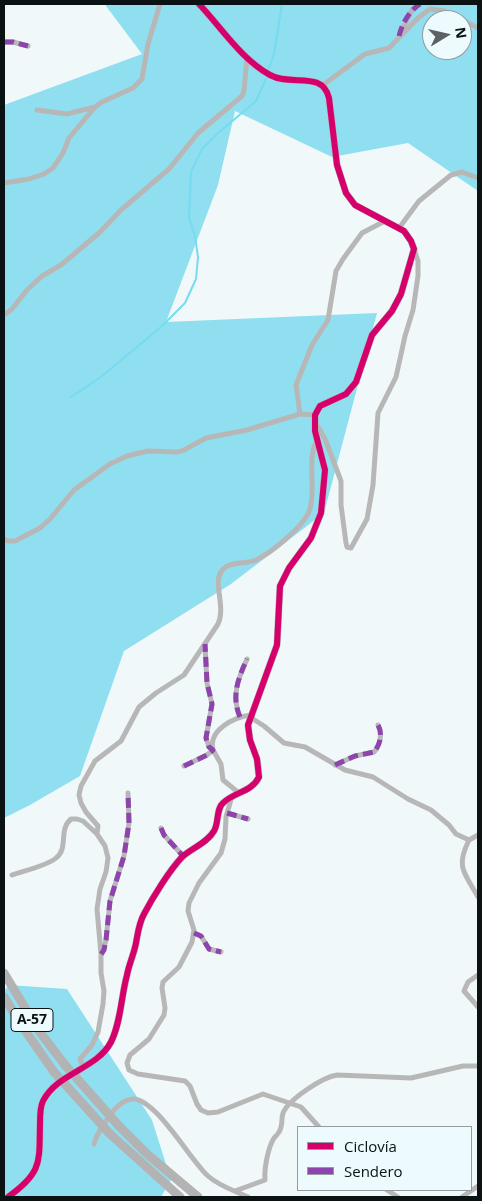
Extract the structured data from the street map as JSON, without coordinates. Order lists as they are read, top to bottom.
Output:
{
  "streets": {
    "highway": ["A-57"]
  },
  "legend": ["Ciclovía", "Sendero"],
  "north": "right"
}
